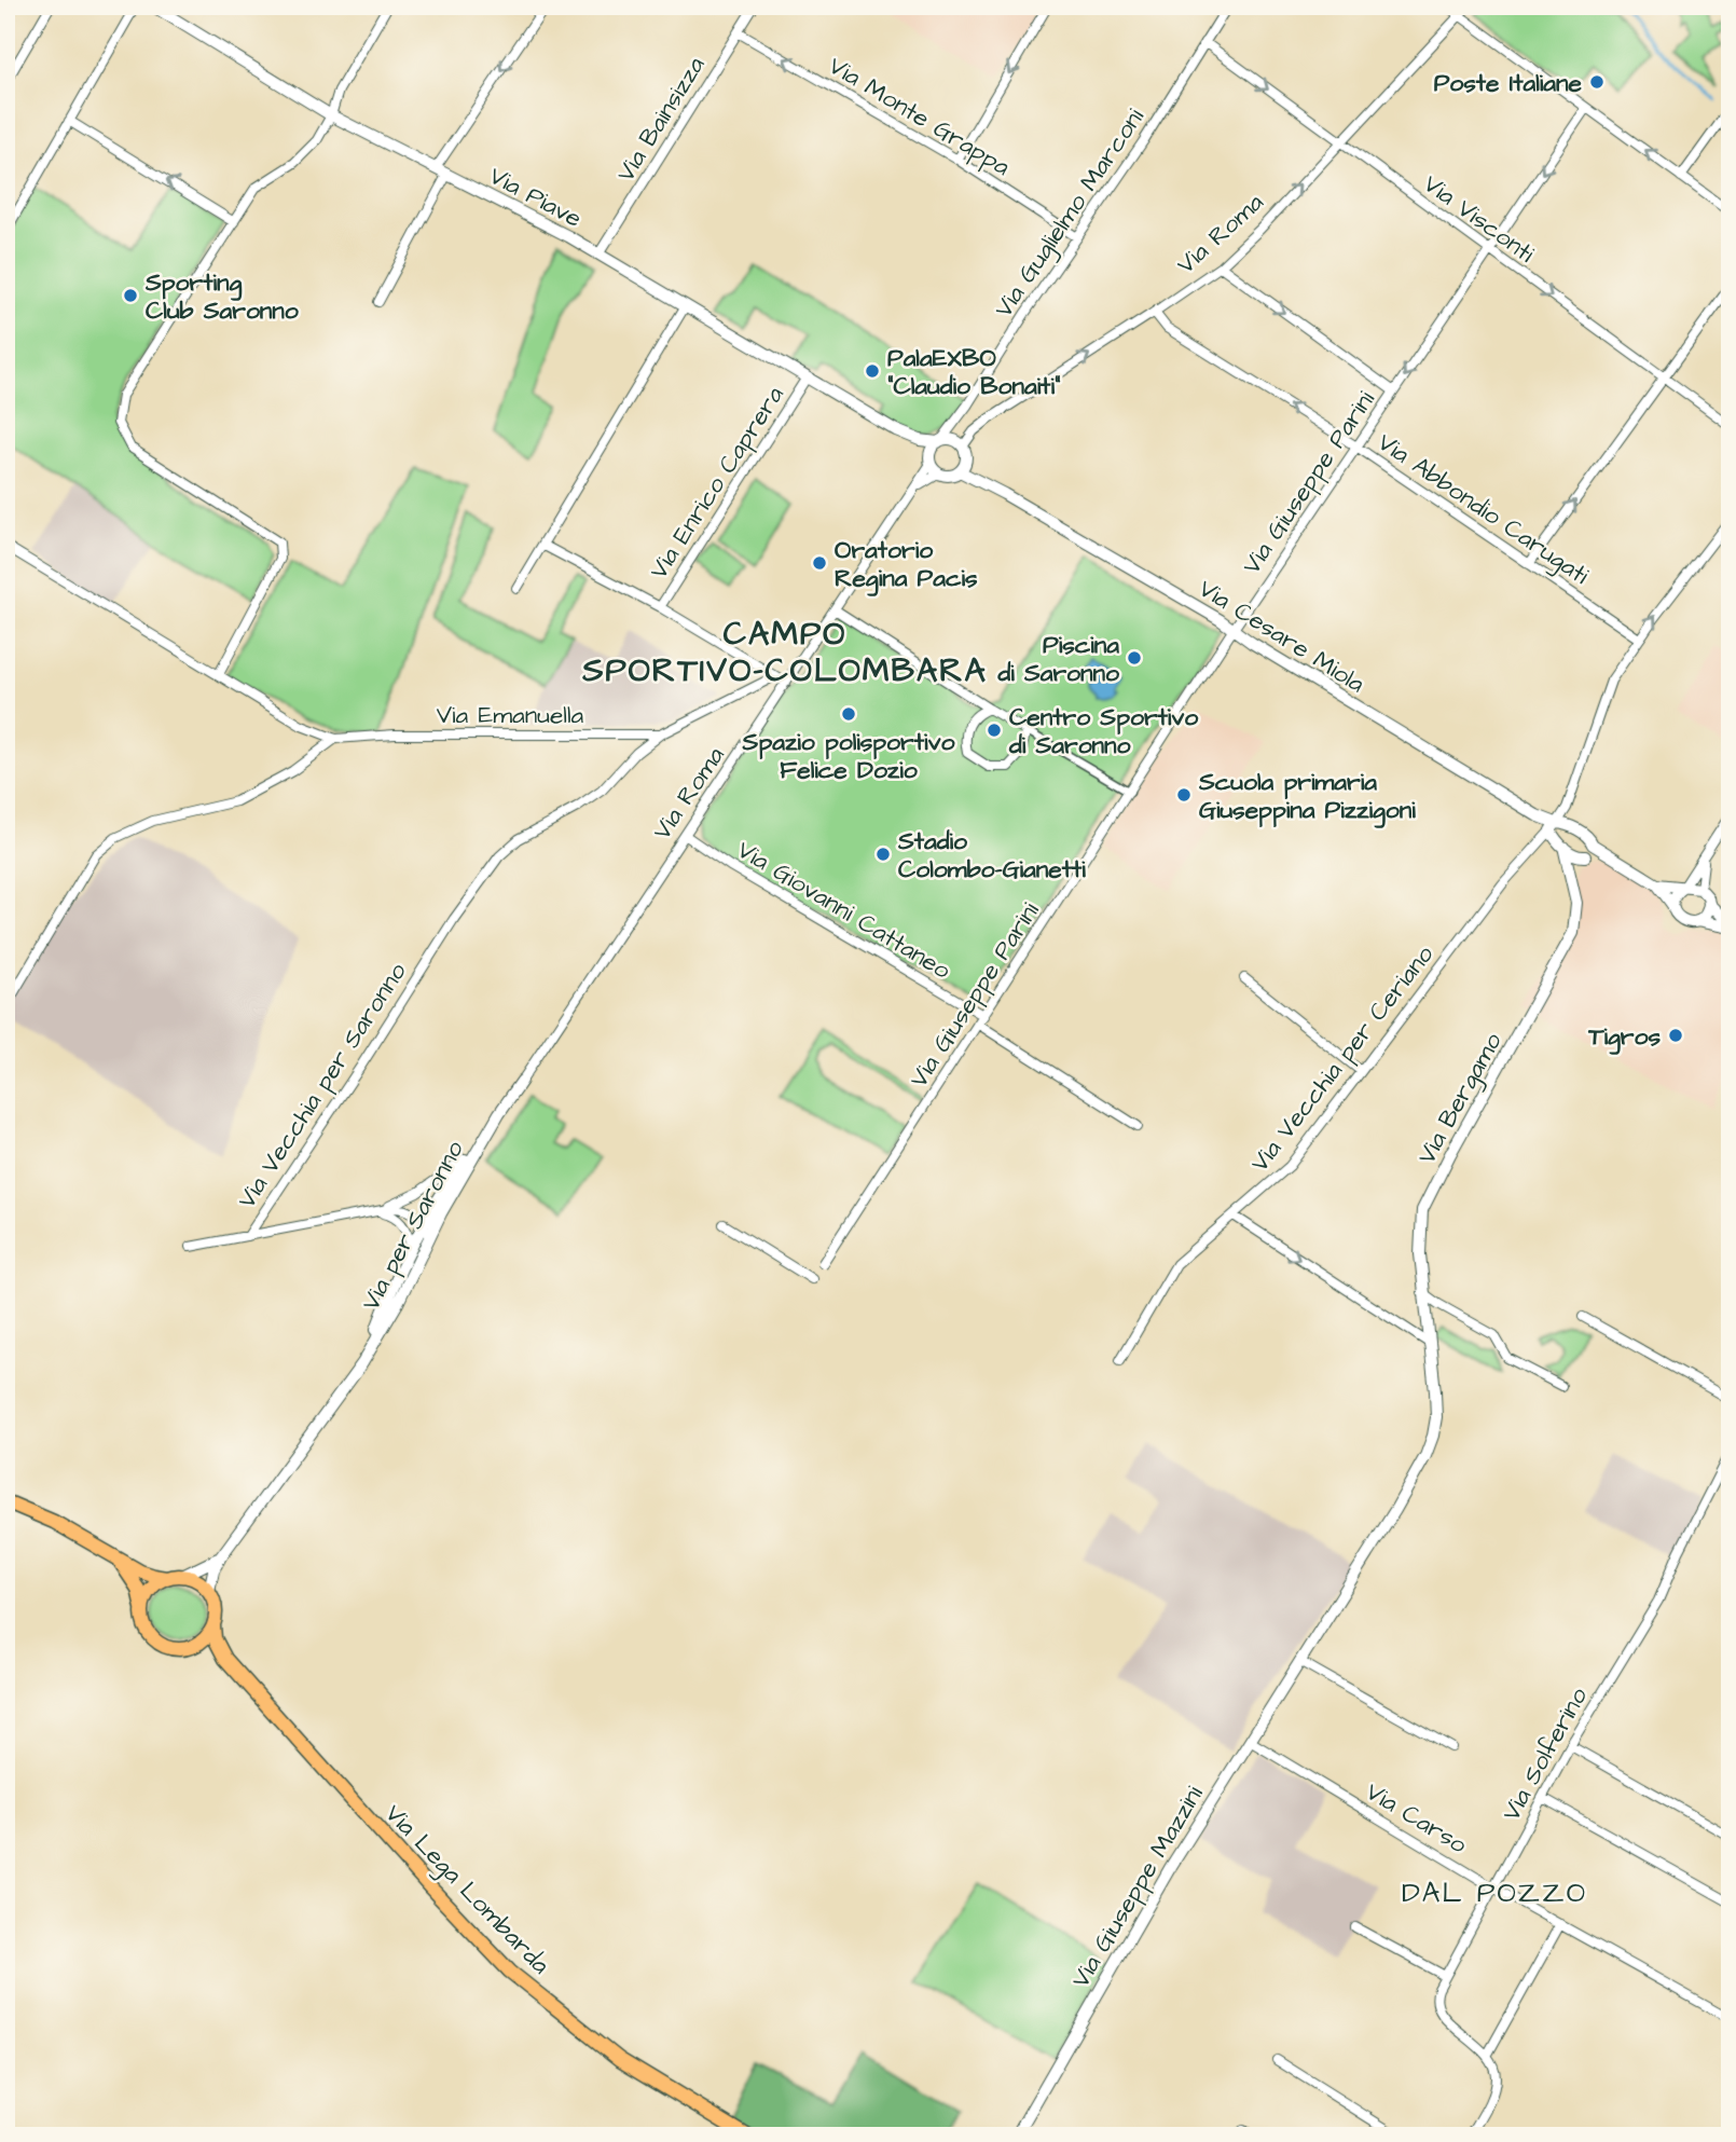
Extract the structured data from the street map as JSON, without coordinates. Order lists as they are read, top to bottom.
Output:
{
  "streets": {
    "main road": ["Via Lega Lombarda"],
    "street": [
      "Via Monte Grappa",
      "Via Bainsizza",
      "Via Piave",
      "Via Guglielmo Marconi",
      "Via Visconti",
      "Via Roma",
      "Via Enrico Caprera",
      "Via Giuseppe Parini",
      "Via Abbondio Carugati",
      "Via Cesare Miola",
      "Via Emanuella",
      "Via Giovanni Cattaneo",
      "Via Vecchia per Ceriano",
      "Via Vecchia per Saronno",
      "Via Bergamo",
      "Via per Saronno",
      "Via Solferino",
      "Via Carso",
      "Via Giuseppe Mazzini"
    ]
  },
  "crossings": [
    ["Via Monte Grappa", "Via Bainsizza"],
    ["Via Monte Grappa", "Via Guglielmo Marconi"],
    ["Via Bainsizza", "Via Piave"],
    ["Via Piave", "Via Guglielmo Marconi"],
    ["Via Piave", "Via Roma"],
    ["Via Piave", "Via Enrico Caprera"],
    ["Via Piave", "Via Cesare Miola"],
    ["Via Guglielmo Marconi", "Via Visconti"],
    ["Via Guglielmo Marconi", "Via Roma"],
    ["Via Guglielmo Marconi", "Via Cesare Miola"],
    ["Via Visconti", "Via Roma"],
    ["Via Visconti", "Via Giuseppe Parini"],
    ["Via Roma", "Via Abbondio Carugati"],
    ["Via Roma", "Via Cesare Miola"],
    ["Via Roma", "Via Giovanni Cattaneo"],
    ["Via Roma", "Via per Saronno"],
    ["Via Giuseppe Parini", "Via Abbondio Carugati"],
    ["Via Giuseppe Parini", "Via Cesare Miola"],
    ["Via Giuseppe Parini", "Via Giovanni Cattaneo"],
    ["Via Abbondio Carugati", "Via Bergamo"],
    ["Via Cesare Miola", "Via Vecchia per Ceriano"],
    ["Via Cesare Miola", "Via Bergamo"],
    ["Via Emanuella", "Via Vecchia per Saronno"],
    ["Via Vecchia per Ceriano", "Via Bergamo"],
    ["Via Bergamo", "Via Giuseppe Mazzini"],
    ["Via per Saronno", "Via Lega Lombarda"],
    ["Via Solferino", "Via Carso"],
    ["Via Carso", "Via Giuseppe Mazzini"]
  ],
  "one_way": ["Via Monte Grappa", "Via Visconti"],
  "districts": ["CAMPO SPORTIVO-COLOMBARA", "DAL POZZO"],
  "places": [
    "Poste Italiane",
    "Sporting Club Saronno",
    "PalaEXBO \"Claudio Bonaiti\"",
    "Oratorio Regina Pacis",
    "Piscina di Saronno",
    "Spazio polisportivo Felice Dozio",
    "Centro Sportivo di Saronno",
    "Scuola primaria Giuseppina Pizzigoni",
    "Stadio Colombo-Gianetti",
    "Tigros"
  ]
}
